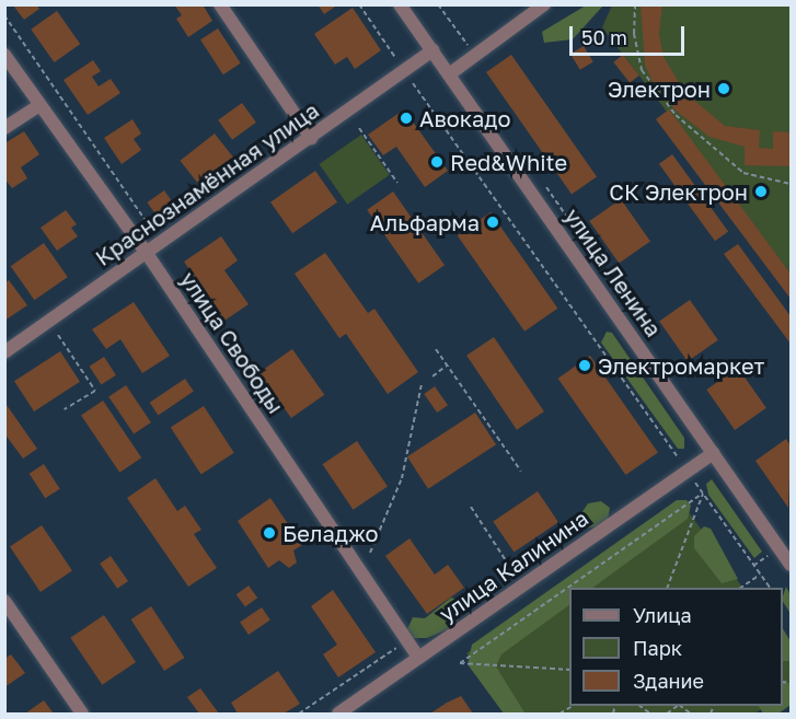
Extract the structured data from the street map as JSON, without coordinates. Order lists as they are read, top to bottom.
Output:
{
  "streets": {
    "street": [
      "Краснознамённая улица",
      "улица Ленина",
      "улица Свободы",
      "улица Калинина"
    ]
  },
  "crossings": [
    ["Краснознамённая улица", "улица Ленина"],
    ["Краснознамённая улица", "улица Свободы"],
    ["улица Ленина", "улица Калинина"],
    ["улица Свободы", "улица Калинина"]
  ],
  "places": [
    "Электрон",
    "Авокадо",
    "Red&White",
    "СК Электрон",
    "Альфарма",
    "Электромаркет",
    "Беладжо"
  ],
  "legend": ["Улица", "Парк", "Здание"],
  "scale_bar": "50 m"
}
